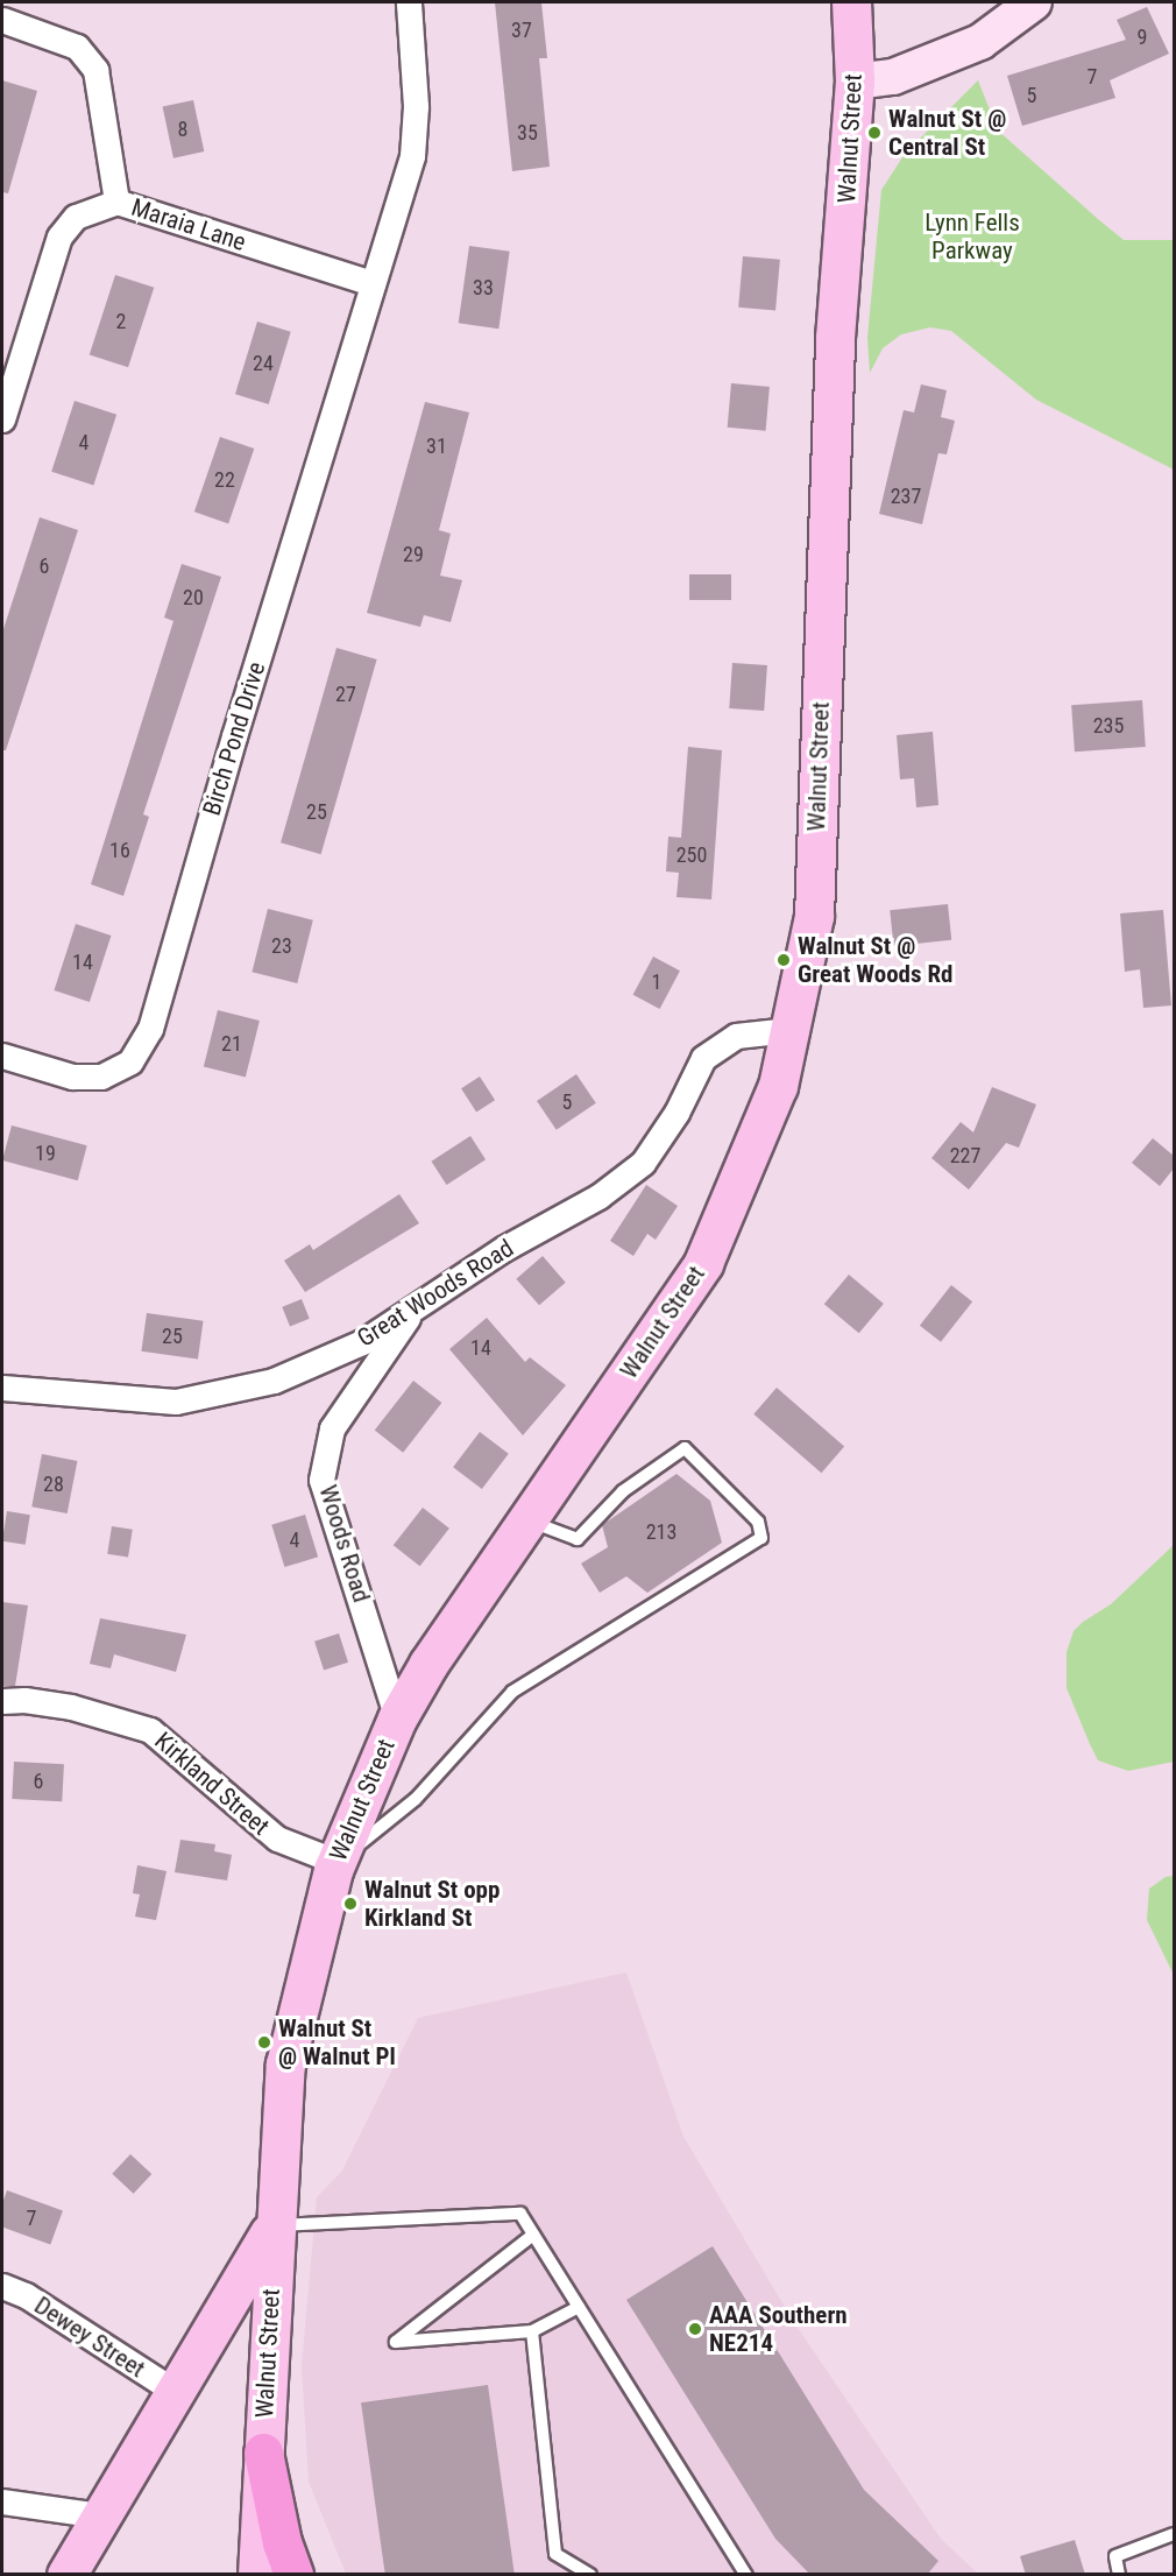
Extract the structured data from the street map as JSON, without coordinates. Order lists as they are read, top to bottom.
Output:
{
  "streets": {
    "main road": ["Walnut Street"],
    "street": [
      "Maraia Lane",
      "Birch Pond Drive",
      "Great Woods Road",
      "Woods Road",
      "Kirkland Street",
      "Dewey Street"
    ]
  },
  "crossings": [
    ["Walnut Street", "Great Woods Road"],
    ["Walnut Street", "Woods Road"],
    ["Walnut Street", "Kirkland Street"],
    ["Maraia Lane", "Birch Pond Drive"],
    ["Great Woods Road", "Woods Road"]
  ],
  "parks": ["Lynn Fells Parkway"],
  "places": [
    "Walnut St @ Central St",
    "Walnut St @ Great Woods Rd",
    "Walnut St opp Kirkland St",
    "Walnut St @ Walnut Pl",
    "AAA Southern NE214"
  ],
  "house_numbers": [
    "37",
    "9",
    "7",
    "5",
    "8",
    "35",
    "33",
    "2",
    "24",
    "4",
    "31",
    "22",
    "237",
    "29",
    "6",
    "20",
    "27",
    "235",
    "25",
    "16",
    "250",
    "23",
    "14",
    "1",
    "21",
    "5",
    "19",
    "227",
    "25",
    "14",
    "28",
    "213",
    "4",
    "6",
    "7"
  ]
}
